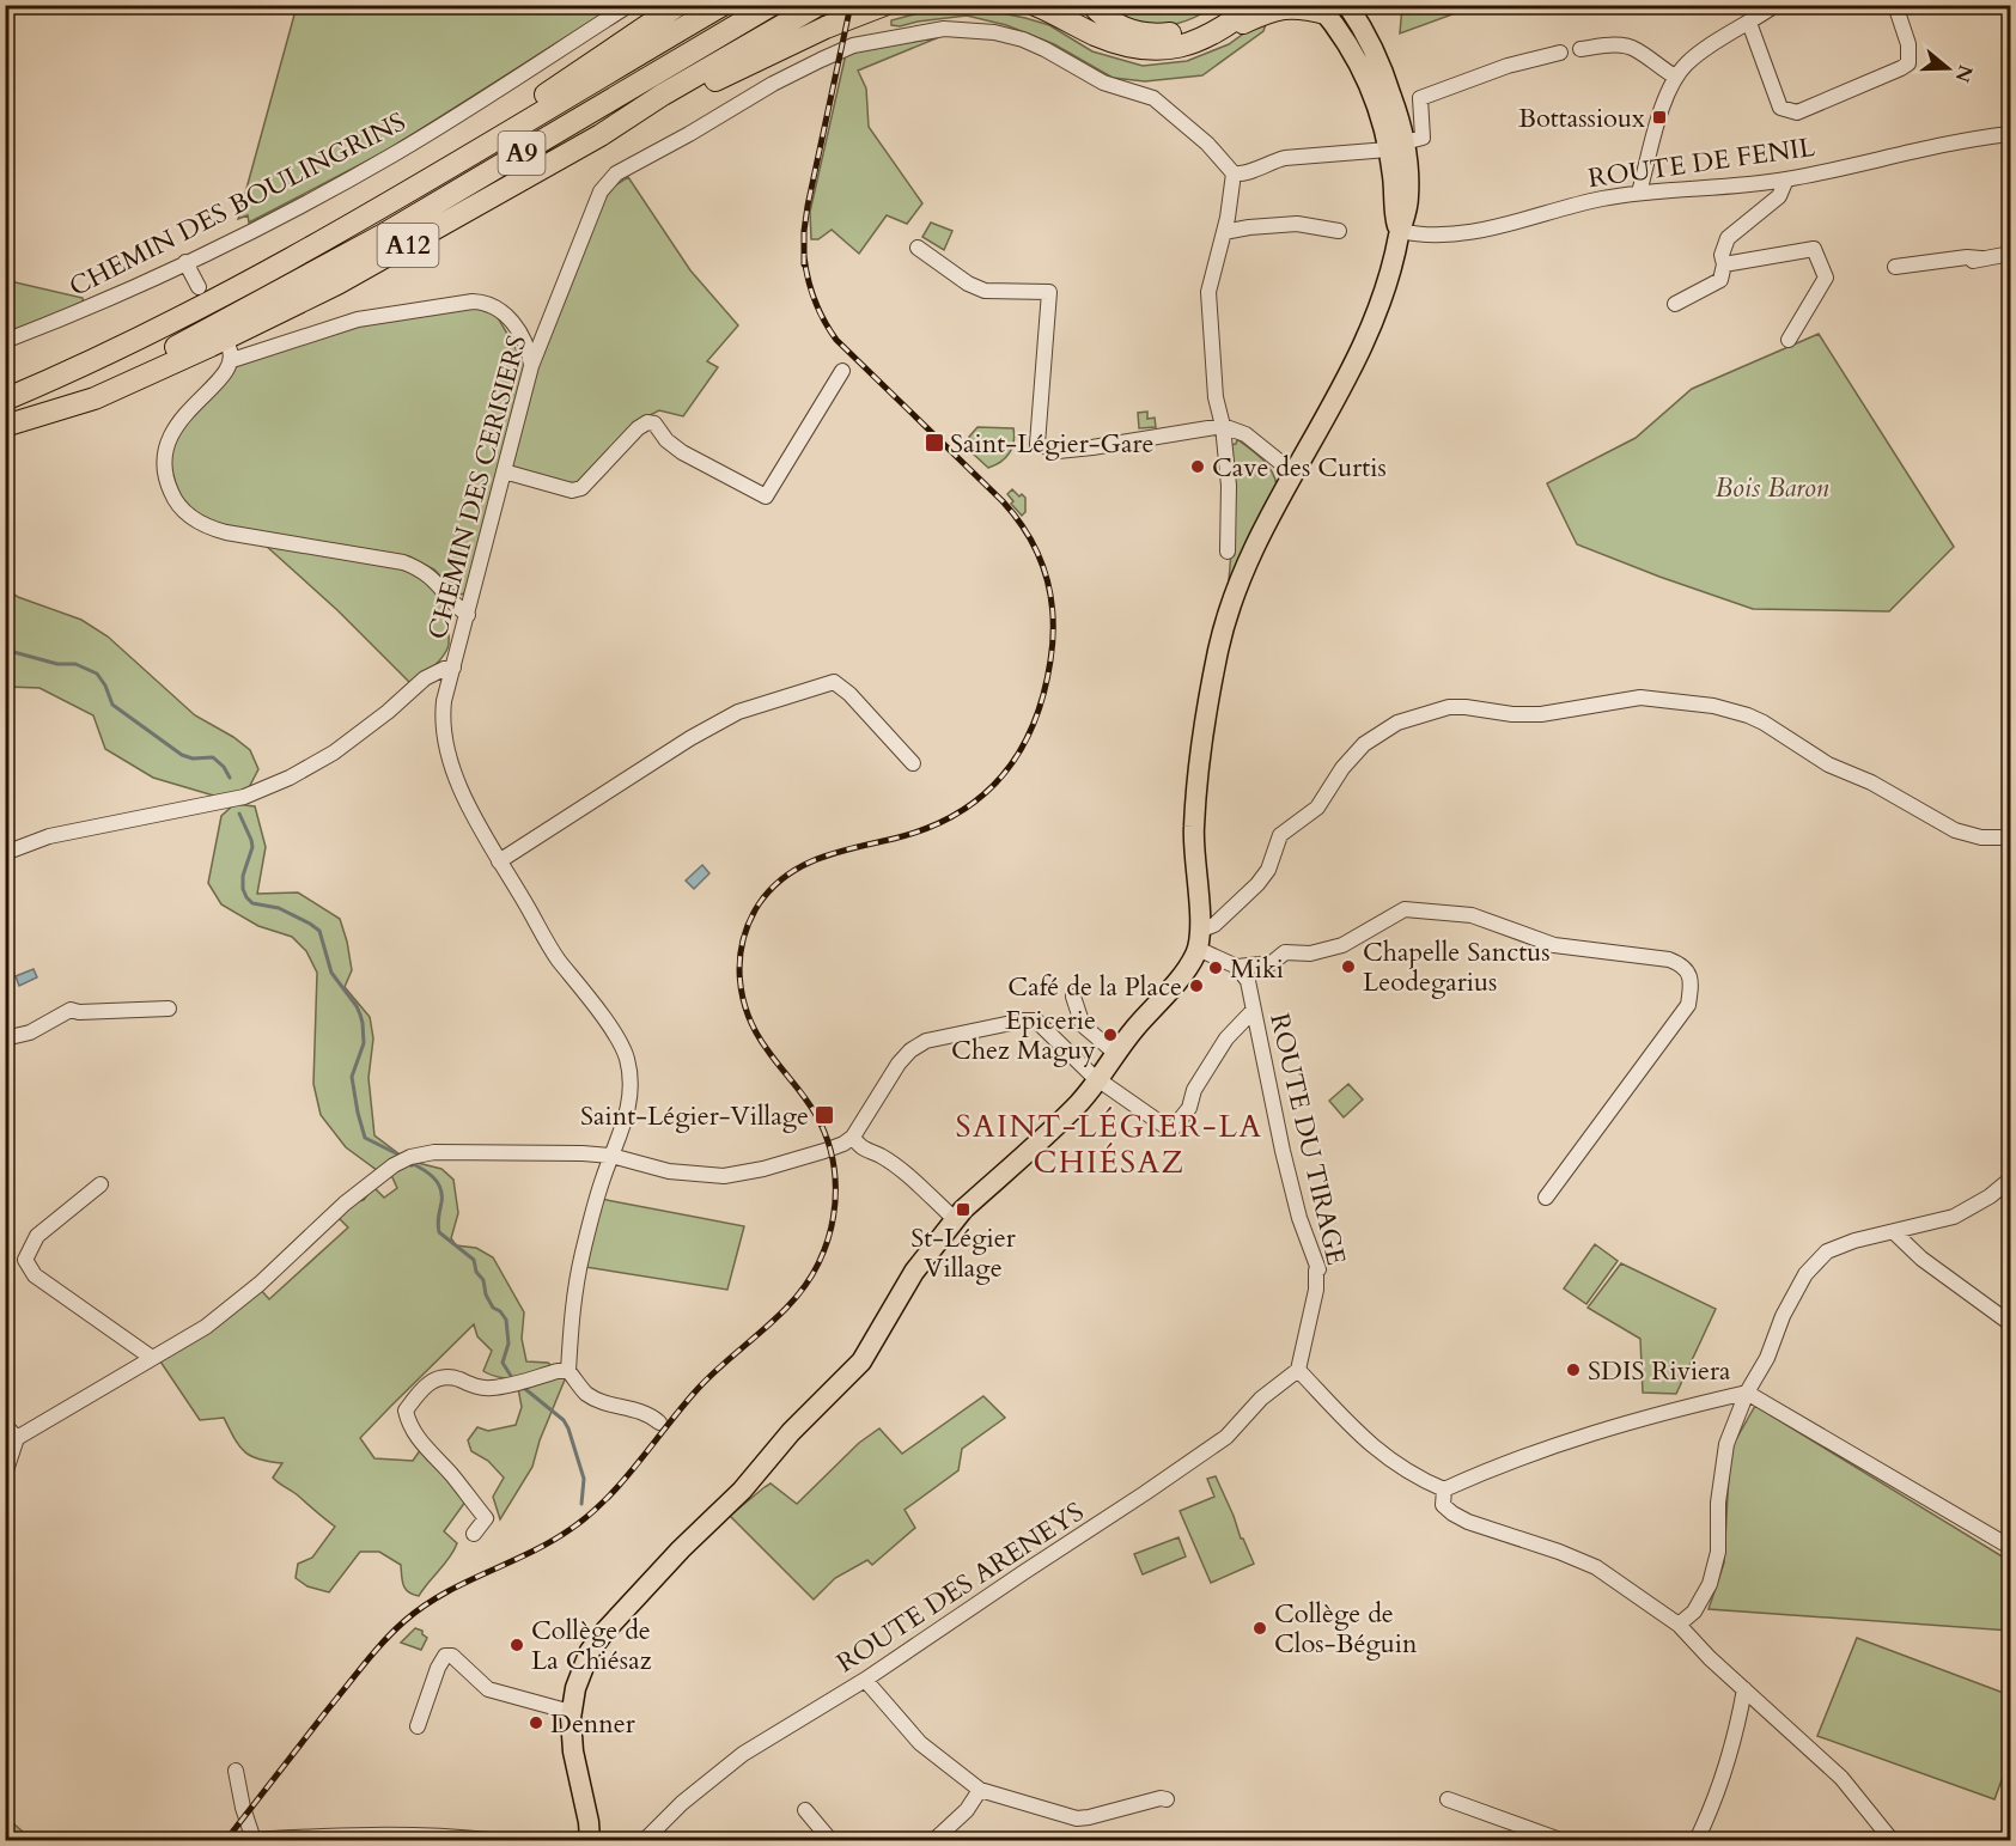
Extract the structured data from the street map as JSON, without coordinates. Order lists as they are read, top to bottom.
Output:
{
  "streets": {
    "highway": ["A9", "A12"],
    "street": [
      "ROUTE DE FENIL",
      "CHEMIN DES BOULINGRINS",
      "CHEMIN DES CERISIERS",
      "ROUTE DU TIRAGE",
      "ROUTE DES ARENEYS"
    ]
  },
  "crossings": [
    ["A9", "A12"],
    ["ROUTE DU TIRAGE", "ROUTE DES ARENEYS"]
  ],
  "districts": ["SAINT-LÉGIER-LA CHIÉSAZ"],
  "parks": ["Bois Baron"],
  "places": {
    "transit": [
      "Bottassioux",
      "Saint-Légier-Gare",
      "Saint-Légier-Village",
      "St-Légier Village"
    ],
    "other": [
      "Cave des Curtis",
      "Chapelle Sanctus Leodegarius",
      "Miki",
      "Café de la Place",
      "Epicerie Chez Maguy",
      "SDIS Riviera",
      "Collège de Clos-Béguin",
      "Collège de La Chiésaz",
      "Denner"
    ]
  },
  "north": "right"
}
